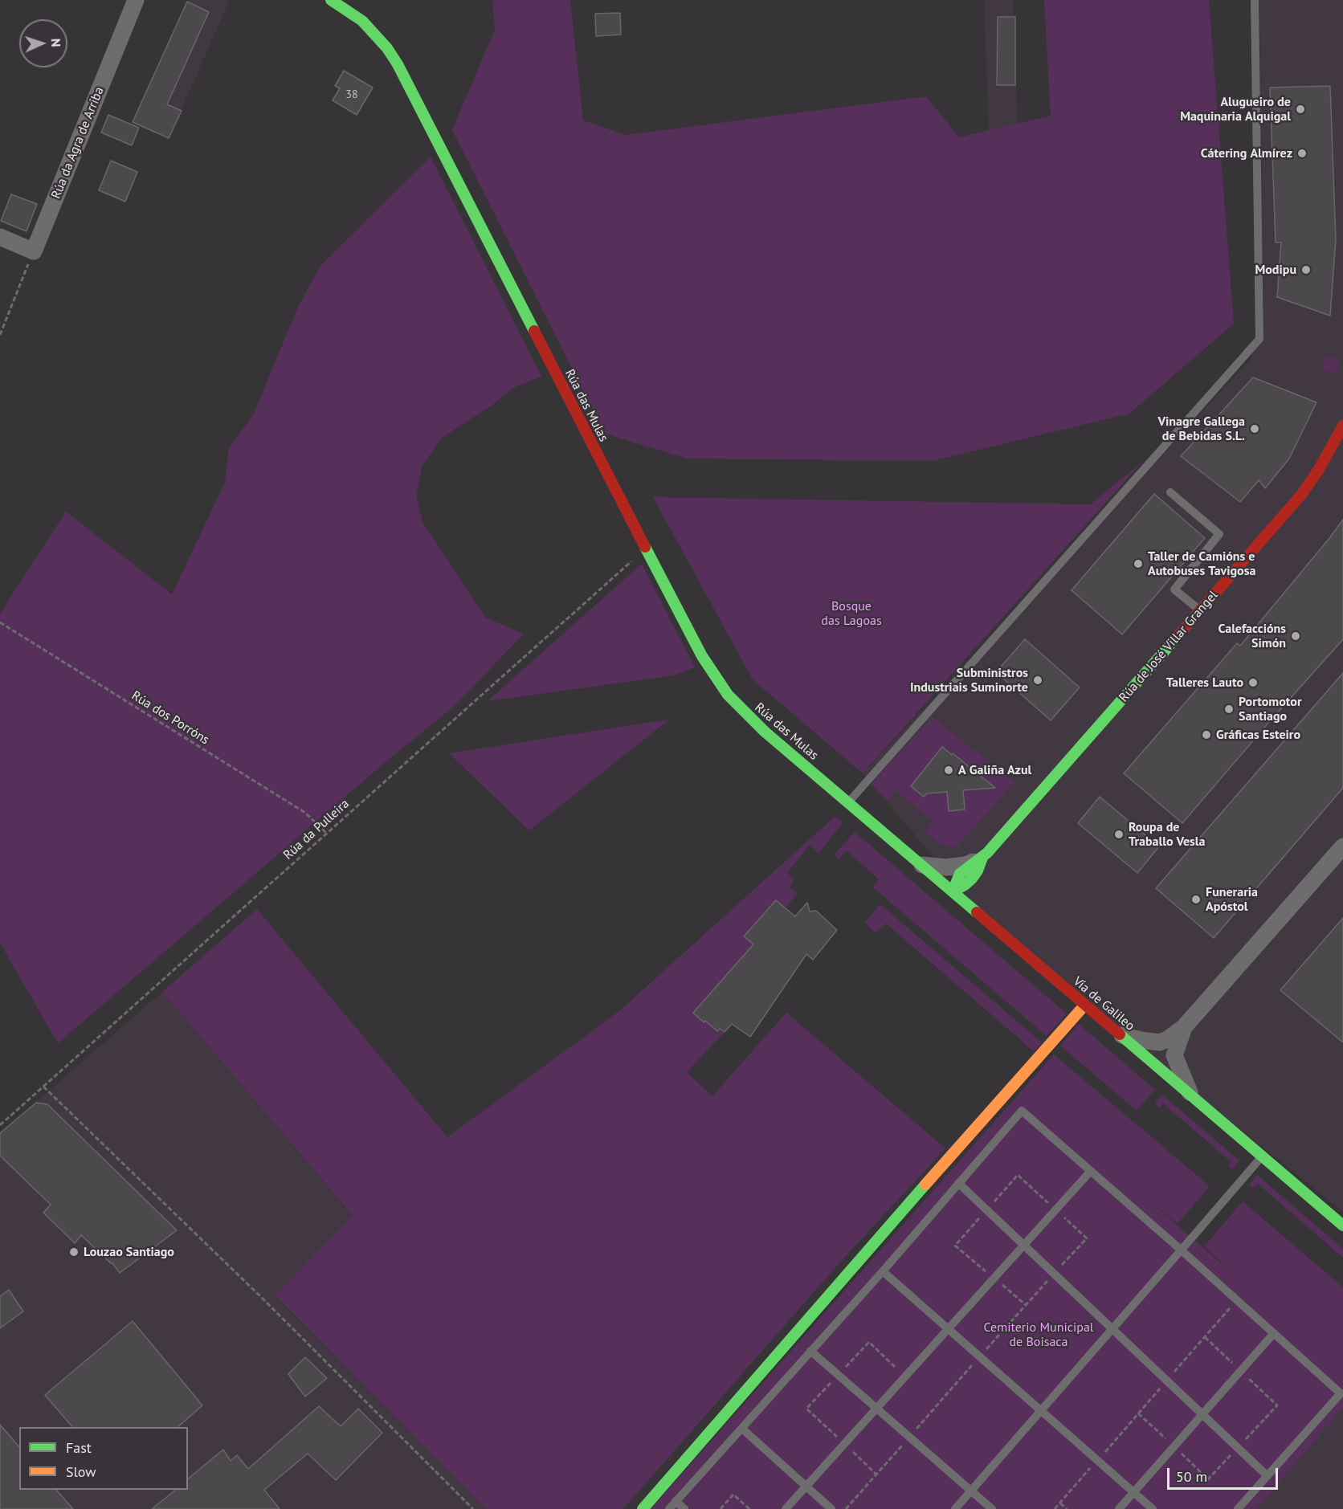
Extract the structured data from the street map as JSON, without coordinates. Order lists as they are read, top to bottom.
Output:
{
  "streets": {
    "street": [
      "Rúa da Agra de Arriba",
      "Rúa das Mulas",
      "Rúa de José Villar Grangel",
      "Vía de Galileo"
    ],
    "path": ["Rúa dos Porróns", "Rúa da Pulleira"]
  },
  "crossings": [
    ["Rúa das Mulas", "Rúa da Pulleira"],
    ["Rúa das Mulas", "Vía de Galileo"],
    ["Rúa de José Villar Grangel", "Vía de Galileo"],
    ["Rúa dos Porróns", "Rúa da Pulleira"]
  ],
  "parks": ["Bosque das Lagoas", "Cemiterio Municipal de Boisaca"],
  "places": [
    "Alugueiro de Maquinaria Alquigal",
    "Cátering Almírez",
    "Modipu",
    "Vinagre Gallega de Bebidas S.L.",
    "Taller de Camións e Autobuses Tavigosa",
    "Calefaccións Simón",
    "Subministros Industriais Suminorte",
    "Talleres Lauto",
    "Portomotor Santiago",
    "Gráficas Esteiro",
    "A Galiña Azul",
    "Roupa de Traballo Vesla",
    "Funeraria Apóstol",
    "Louzao Santiago"
  ],
  "house_numbers": ["38"],
  "legend": ["Fast", "Slow"],
  "scale_bar": "50 m",
  "north": "right"
}
